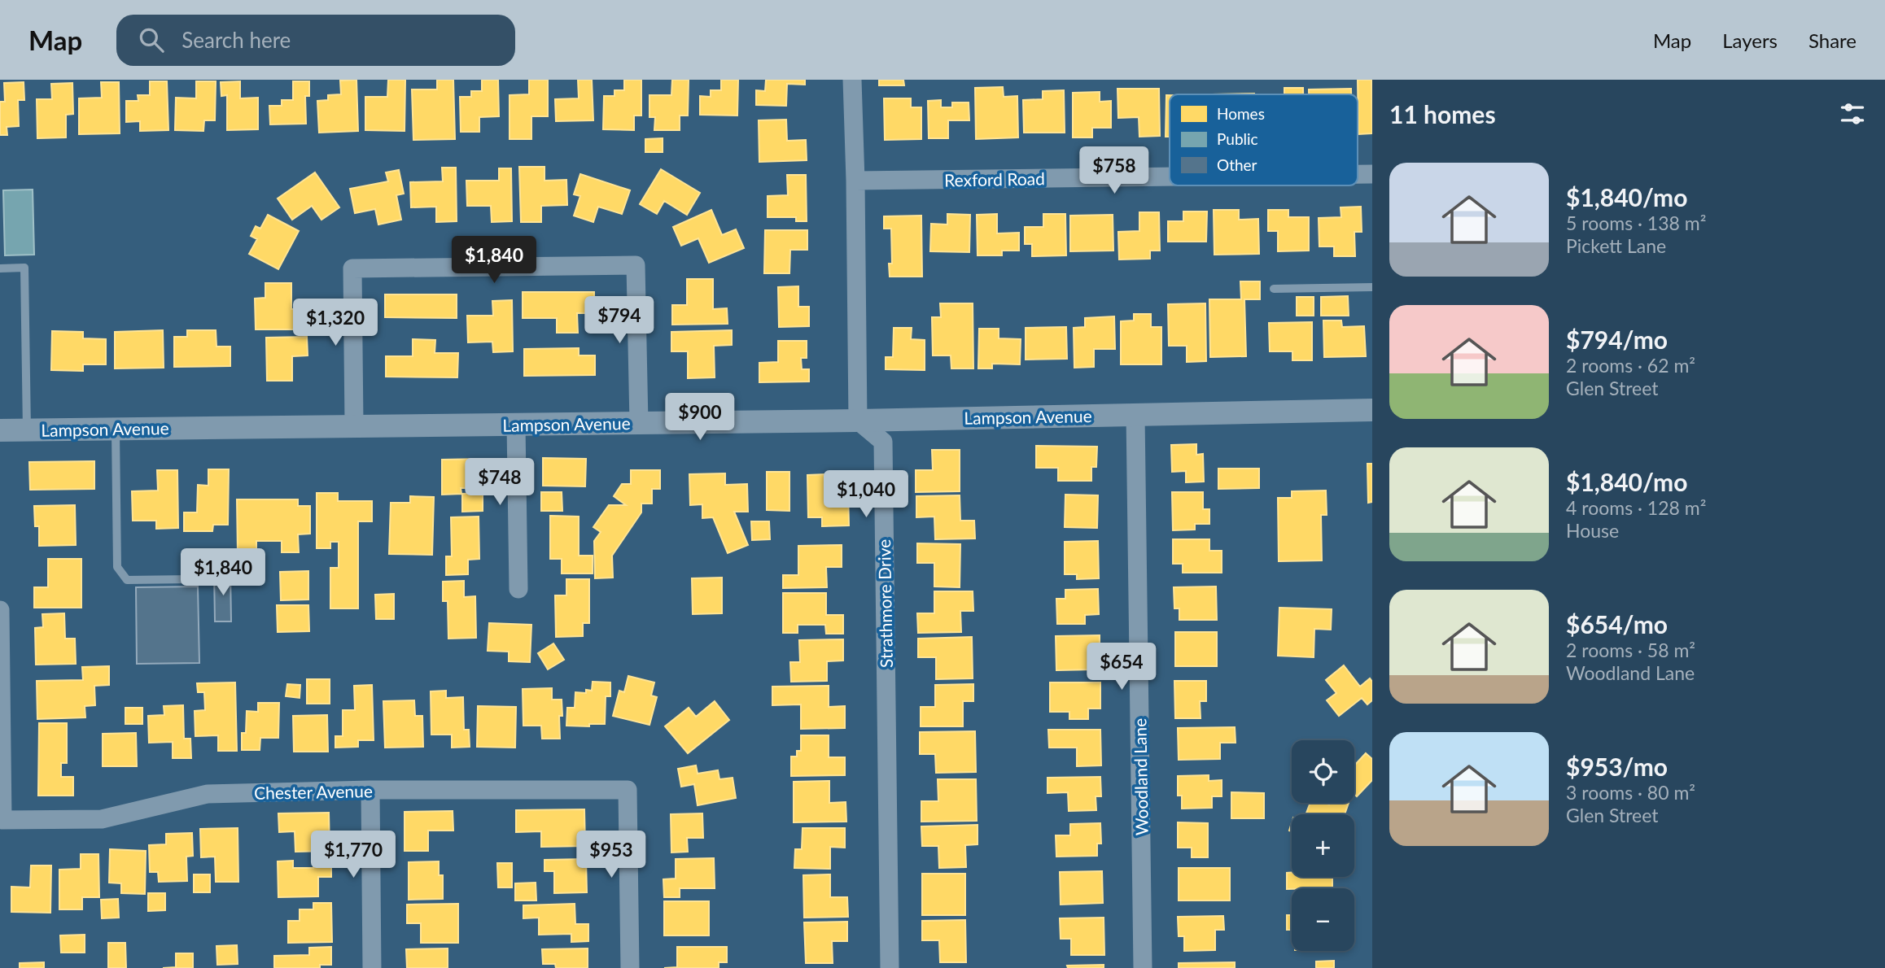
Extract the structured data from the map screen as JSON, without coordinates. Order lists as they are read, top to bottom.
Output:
{
  "streets": {
    "street": [
      "Rexford Road",
      "Lampson Avenue",
      "Strathmore Drive",
      "Woodland Lane",
      "Chester Avenue"
    ]
  },
  "crossings": [
    ["Lampson Avenue", "Strathmore Drive"],
    ["Lampson Avenue", "Woodland Lane"]
  ],
  "legend": ["Homes", "Public", "Other"],
  "page": {
    "header": "Map",
    "search": "Search here",
    "nav": ["Map", "Layers", "Share"],
    "heading": "11 homes",
    "price": [
      "$758",
      "$1,840",
      "$794",
      "$1,320",
      "$900",
      "$748",
      "$1,040",
      "$1,840",
      "$654",
      "$1,770",
      "$953"
    ],
    "list": [
      {
        "name": "$1,840/mo",
        "note": "5 rooms · 138 m² · Pickett Lane"
      },
      {
        "name": "$794/mo",
        "note": "2 rooms · 62 m² · Glen Street"
      },
      {
        "name": "$1,840/mo",
        "note": "4 rooms · 128 m² · House"
      },
      {
        "name": "$654/mo",
        "note": "2 rooms · 58 m² · Woodland Lane"
      },
      {
        "name": "$953/mo",
        "note": "3 rooms · 80 m² · Glen Street"
      }
    ],
    "map_buttons": ["+", "−"]
  }
}
